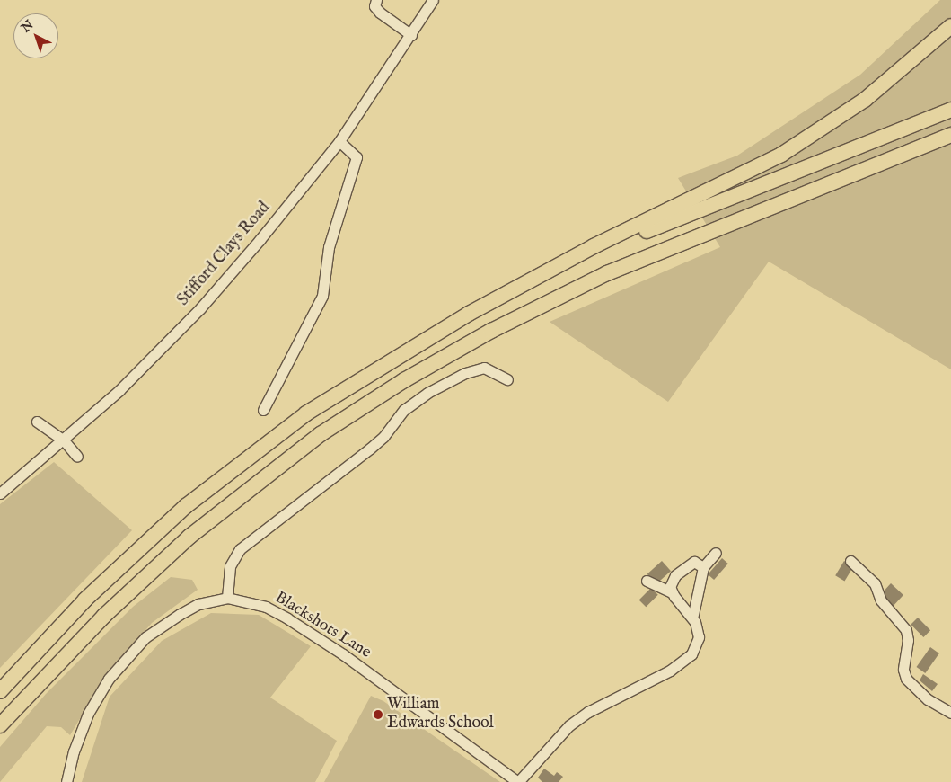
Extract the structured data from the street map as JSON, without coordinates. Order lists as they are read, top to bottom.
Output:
{
  "streets": {
    "street": ["Stifford Clays Road", "Blackshots Lane"]
  },
  "places": ["William Edwards School"],
  "north": "top left"
}
